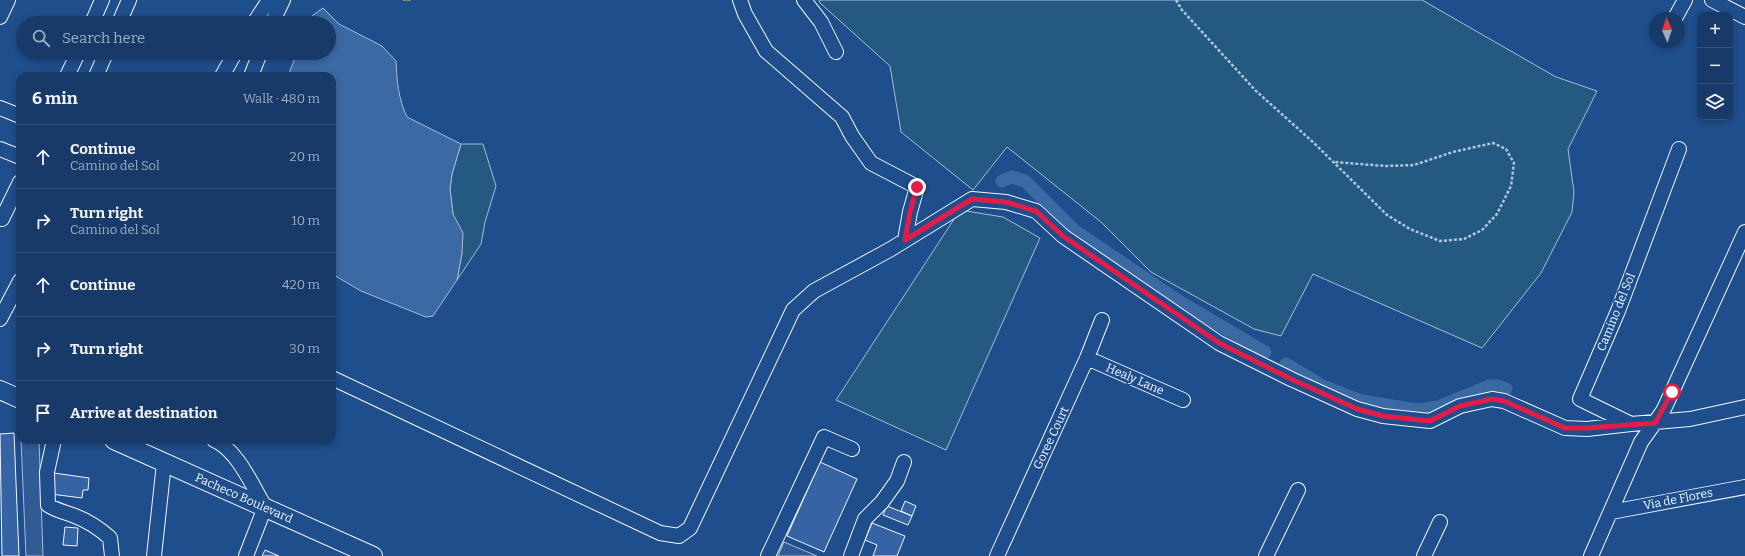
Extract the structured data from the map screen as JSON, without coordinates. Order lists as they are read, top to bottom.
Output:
{
  "streets": {
    "main road": ["Pacheco Boulevard"],
    "street": [
      "Camino del Sol",
      "Healy Lane",
      "Goree Court",
      "Via de Flores"
    ]
  },
  "crossings": [
    ["Healy Lane", "Goree Court"]
  ],
  "north": "top",
  "page": {
    "map_buttons": ["+", "−"],
    "search": "Search here",
    "heading": ["6 min", "Walk · 480 m"],
    "list": [
      ["Continue", "Camino del Sol", "20 m"],
      ["Turn right", "Camino del Sol", "10 m"],
      ["Continue", "420 m"],
      ["Turn right", "30 m"],
      "Arrive at destination"
    ]
  }
}
